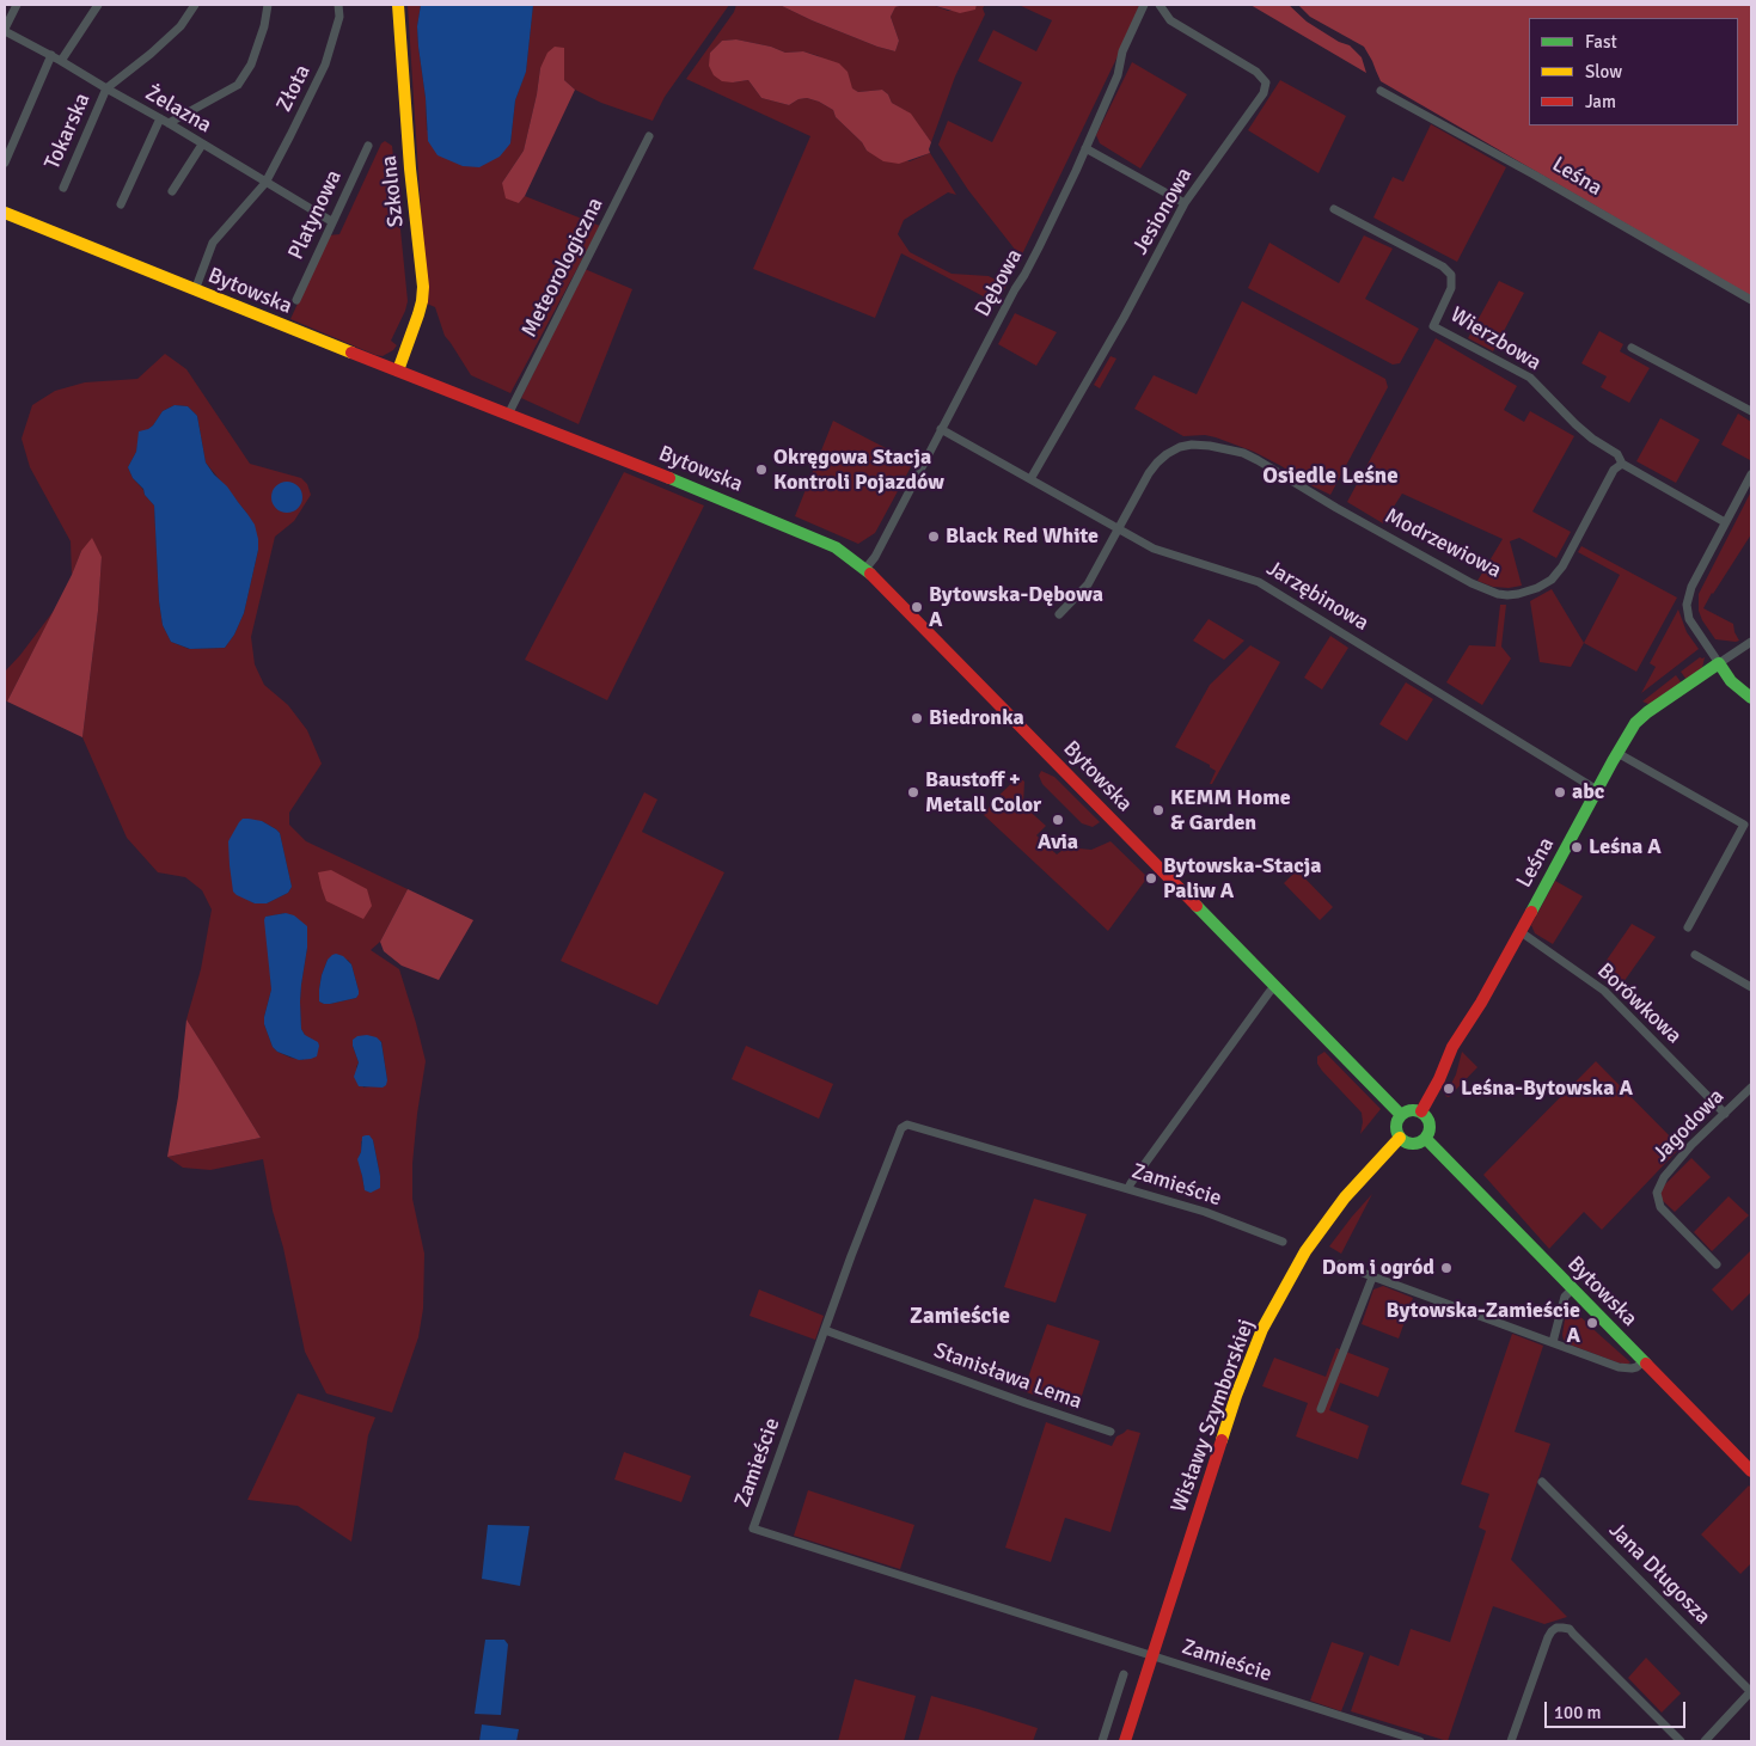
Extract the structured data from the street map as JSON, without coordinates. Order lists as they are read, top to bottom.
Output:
{
  "streets": {
    "main road": [
      "Leśna",
      "Szkolna",
      "Bytowska",
      "Wisławy Szymborskiej"
    ],
    "street": [
      "Złota",
      "Żelazna",
      "Tokarska",
      "Jesionowa",
      "Platynowa",
      "Meteorologiczna",
      "Dębowa",
      "Wierzbowa",
      "Modrzewiowa",
      "Jarzębinowa",
      "Borówkowa",
      "Jagodowa",
      "Zamieście",
      "Stanisława Lema",
      "Jana Długosza"
    ]
  },
  "crossings": [
    ["Złota", "Żelazna"],
    ["Złota", "Bytowska"],
    ["Żelazna", "Tokarska"],
    ["Żelazna", "Platynowa"],
    ["Leśna", "Bytowska"],
    ["Leśna", "Jarzębinowa"],
    ["Leśna", "Borówkowa"],
    ["Leśna", "Wisławy Szymborskiej"],
    ["Szkolna", "Bytowska"],
    ["Jesionowa", "Jarzębinowa"],
    ["Meteorologiczna", "Bytowska"],
    ["Dębowa", "Bytowska"],
    ["Dębowa", "Jarzębinowa"],
    ["Bytowska", "Wisławy Szymborskiej"],
    ["Wierzbowa", "Modrzewiowa"],
    ["Modrzewiowa", "Jarzębinowa"],
    ["Borówkowa", "Jagodowa"],
    ["Zamieście", "Stanisława Lema"],
    ["Zamieście", "Wisławy Szymborskiej"]
  ],
  "districts": ["Osiedle Leśne", "Zamieście"],
  "places": [
    "Okręgowa Stacja Kontroli Pojazdów",
    "Black Red White",
    "Bytowska-Dębowa A",
    "Biedronka",
    "Baustoff + Metall Color",
    "abc",
    "KEMM Home & Garden",
    "Avia",
    "Leśna A",
    "Bytowska-Stacja Paliw A",
    "Leśna-Bytowska A",
    "Dom i ogród",
    "Bytowska-Zamieście A"
  ],
  "legend": ["Fast", "Slow", "Jam"],
  "scale_bar": "100 m"
}
